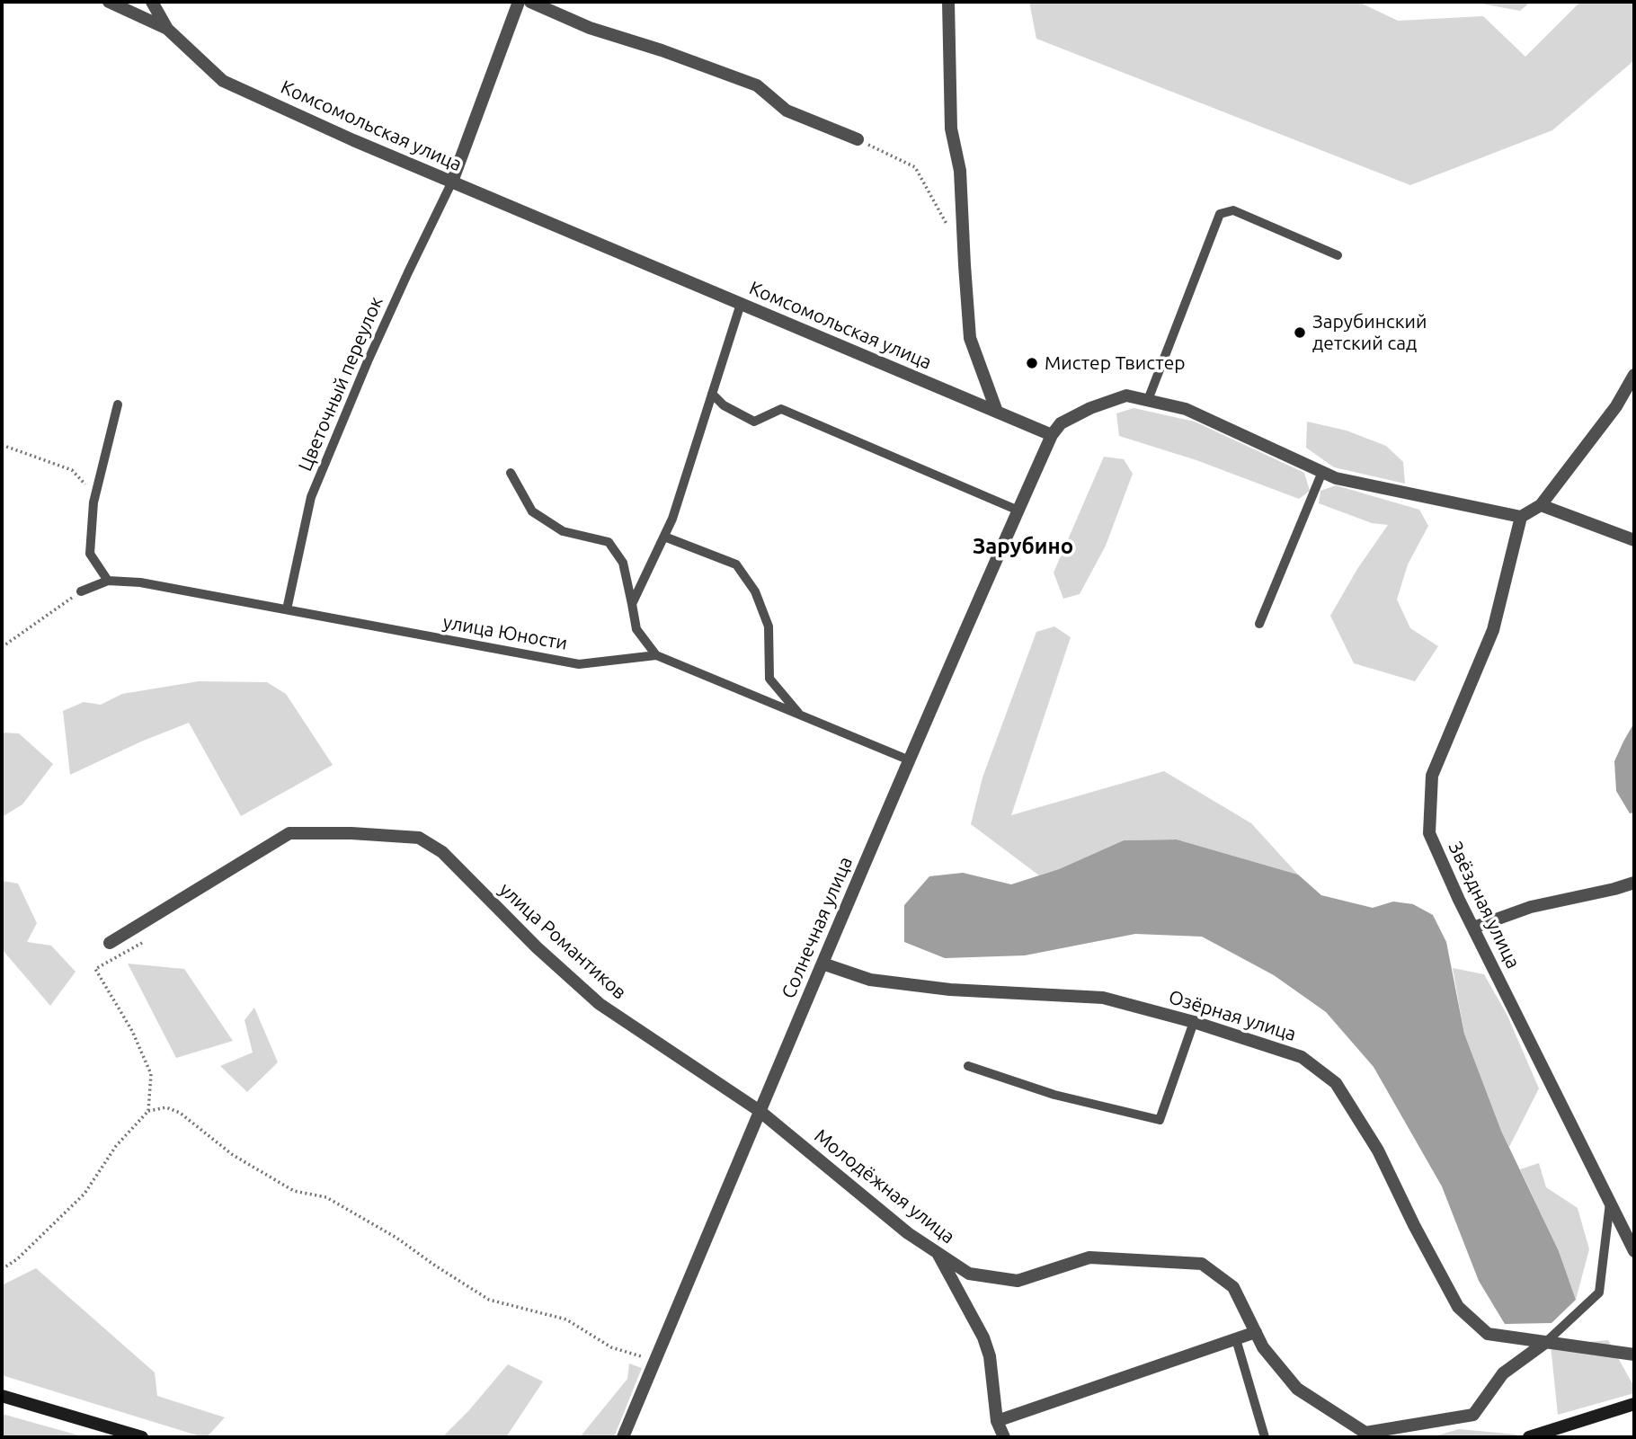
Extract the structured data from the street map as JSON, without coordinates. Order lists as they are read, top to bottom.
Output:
{
  "streets": {
    "street": [
      "Комсомольская улица",
      "Звёздная улица",
      "Солнечная улица",
      "улица Романтиков",
      "Озёрная улица",
      "Молодёжная улица"
    ],
    "lane": ["Цветочный переулок", "улица Юности"]
  },
  "crossings": [
    ["Комсомольская улица", "Цветочный переулок"],
    ["Комсомольская улица", "Солнечная улица"],
    ["Цветочный переулок", "улица Юности"],
    ["улица Юности", "Солнечная улица"],
    ["Солнечная улица", "улица Романтиков"],
    ["Солнечная улица", "Озёрная улица"],
    ["Солнечная улица", "Молодёжная улица"],
    ["улица Романтиков", "Молодёжная улица"],
    ["Озёрная улица", "Молодёжная улица"]
  ],
  "districts": ["Зарубино"],
  "places": ["Зарубинский детский сад", "Мистер Твистер"]
}
